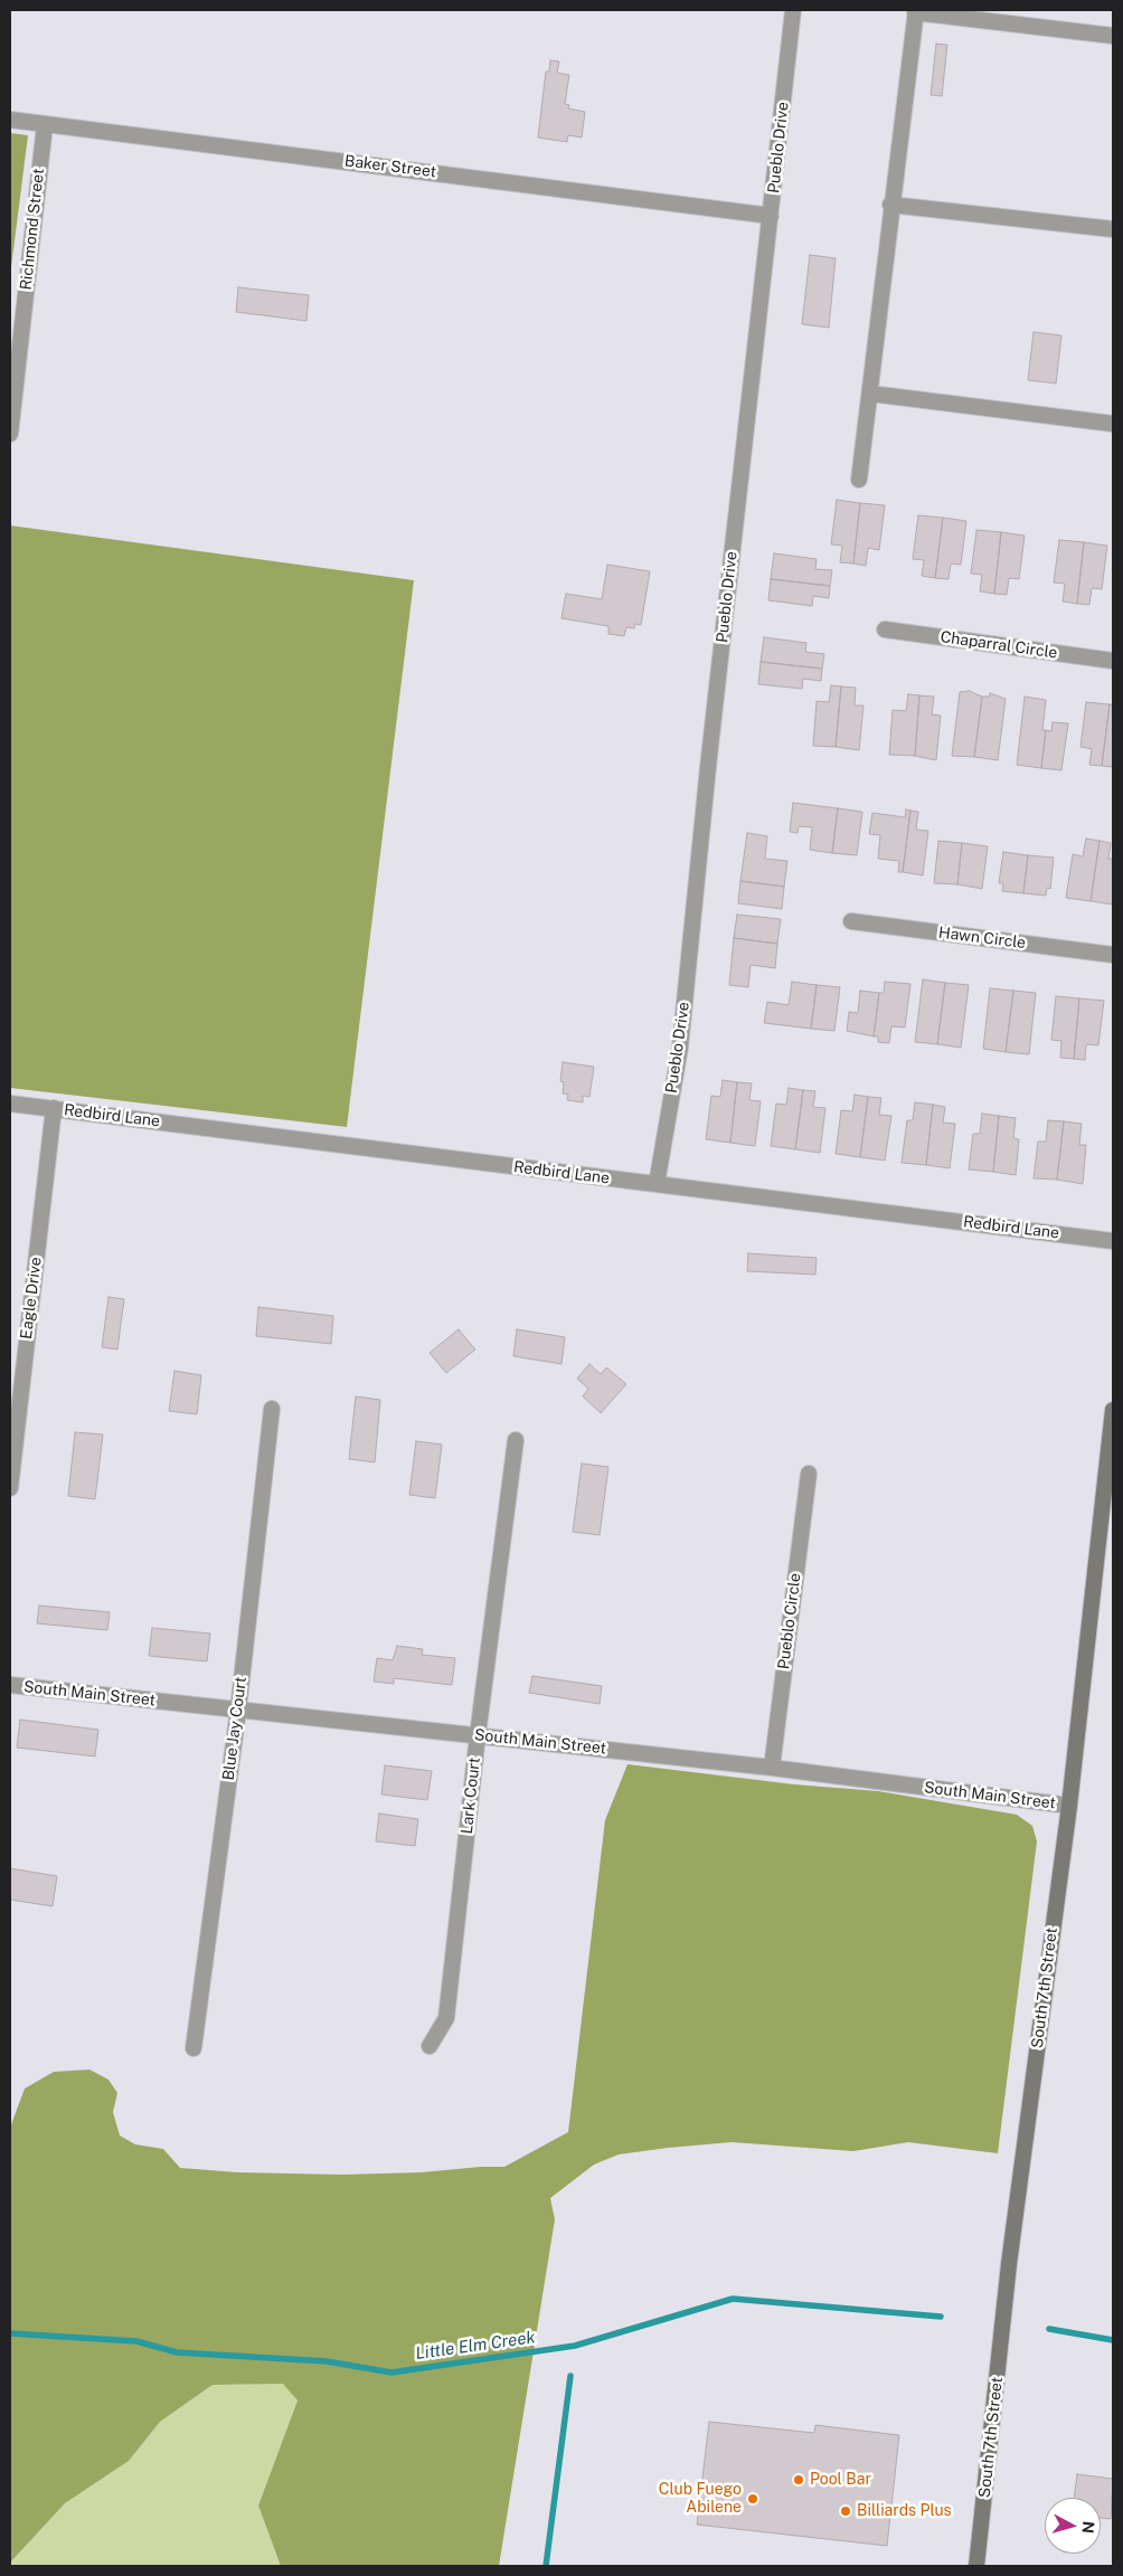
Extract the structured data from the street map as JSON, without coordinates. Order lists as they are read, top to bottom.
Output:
{
  "streets": {
    "main road": ["South 7th Street"],
    "street": [
      "Pueblo Drive",
      "Baker Street",
      "Richmond Street",
      "Chaparral Circle",
      "Hawn Circle",
      "Redbird Lane",
      "Eagle Drive",
      "Pueblo Circle",
      "South Main Street",
      "Blue Jay Court",
      "Lark Court"
    ]
  },
  "crossings": [
    ["Pueblo Drive", "Baker Street"],
    ["Pueblo Drive", "Redbird Lane"],
    ["Baker Street", "Richmond Street"],
    ["Redbird Lane", "Eagle Drive"],
    ["Pueblo Circle", "South Main Street"],
    ["South Main Street", "Blue Jay Court"],
    ["South Main Street", "Lark Court"],
    ["South Main Street", "South 7th Street"]
  ],
  "water": ["Little Elm Creek"],
  "places": ["Pool Bar", "Club Fuego Abilene", "Billiards Plus"],
  "north": "right"
}
